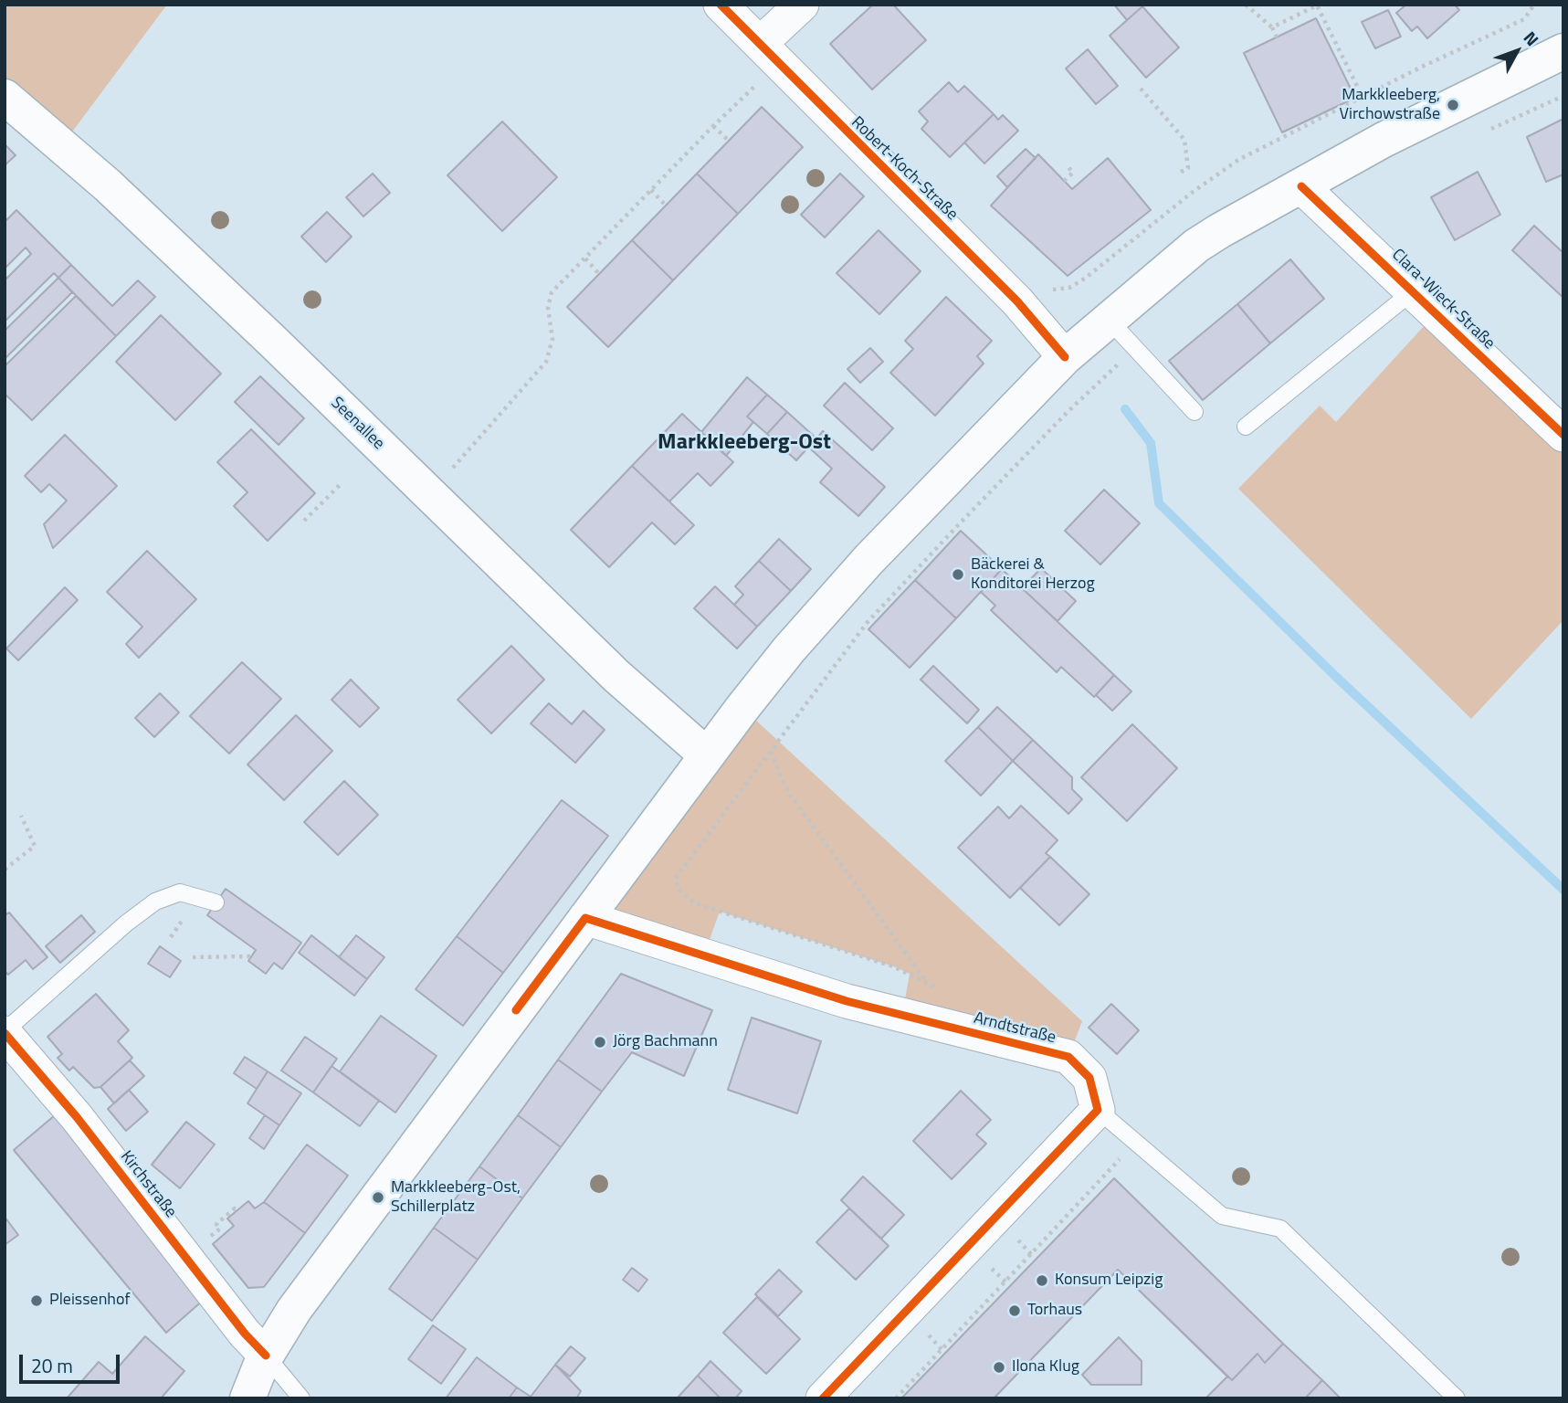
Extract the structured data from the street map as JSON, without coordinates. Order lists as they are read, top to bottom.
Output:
{
  "streets": {
    "main road": ["Seenallee"],
    "street": [
      "Robert-Koch-Straße",
      "Clara-Wieck-Straße",
      "Arndtstraße",
      "Kirchstraße"
    ]
  },
  "districts": ["Markkleeberg-Ost"],
  "places": [
    "Markkleeberg, Virchowstraße",
    "Bäckerei & Konditorei Herzog",
    "Jörg Bachmann",
    "Markkleeberg-Ost, Schillerplatz",
    "Konsum Leipzig",
    "Pleissenhof",
    "Torhaus",
    "Ilona Klug"
  ],
  "scale_bar": "20 m",
  "north": "top right"
}
